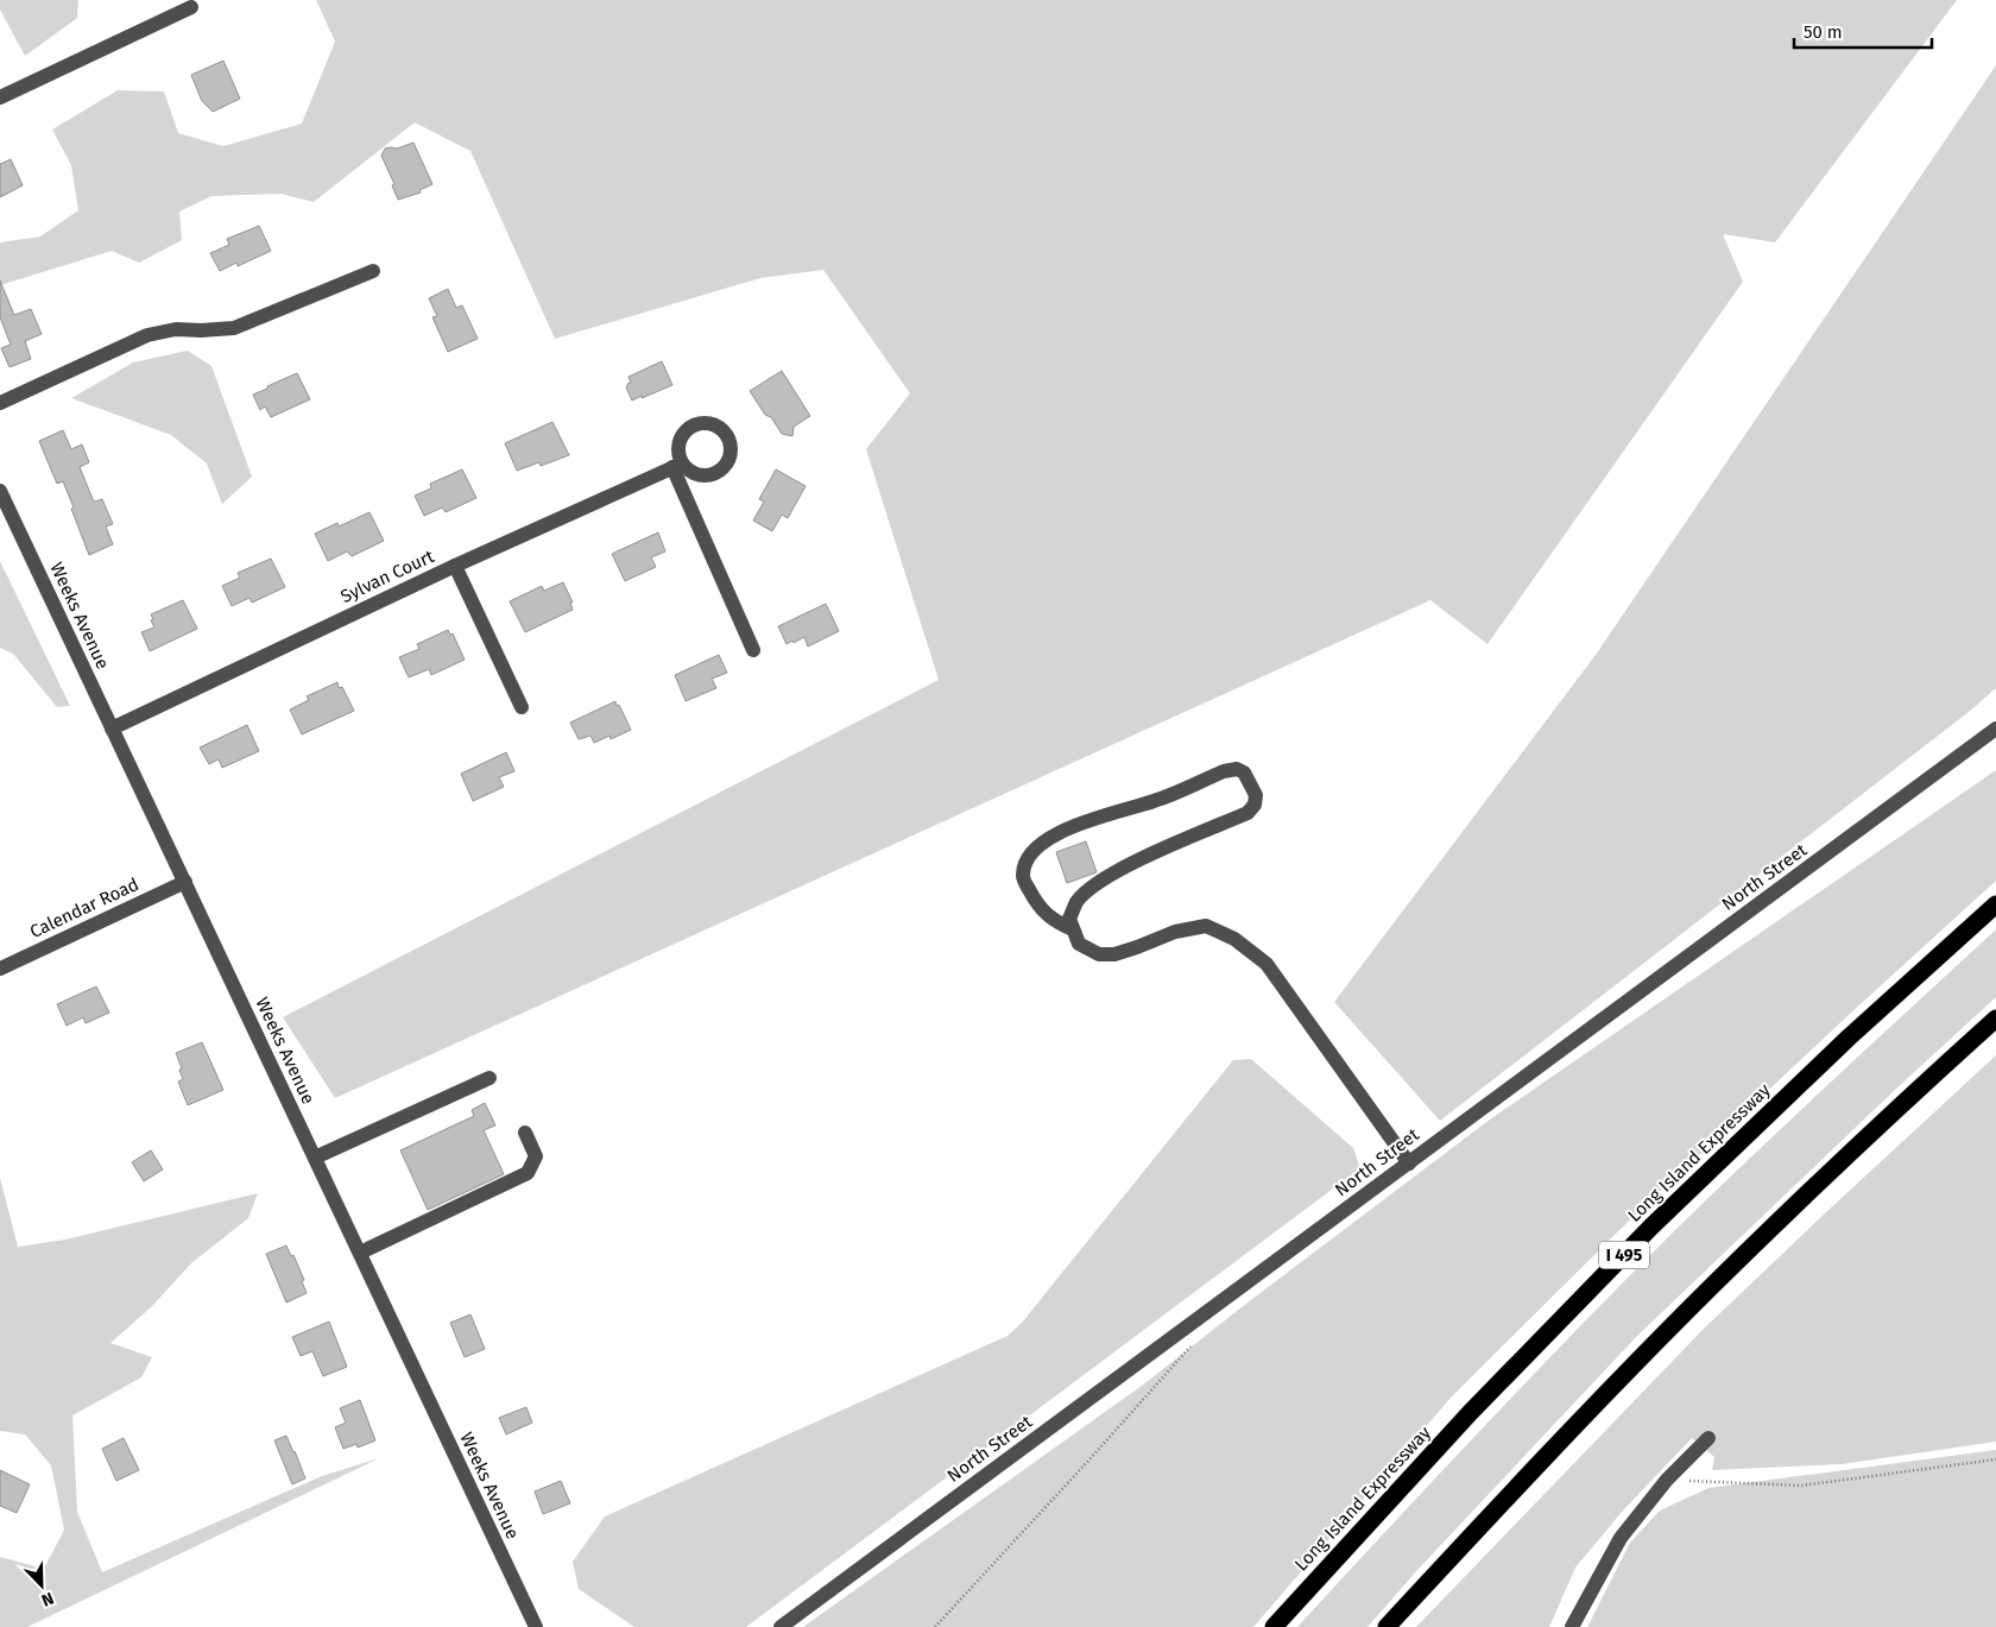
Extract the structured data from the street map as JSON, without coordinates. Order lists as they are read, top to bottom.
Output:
{
  "streets": {
    "highway": ["Long Island Expressway", "I 495"],
    "street": [
      "Sylvan Court",
      "Weeks Avenue",
      "North Street",
      "Calendar Road"
    ]
  },
  "crossings": [
    ["Sylvan Court", "Weeks Avenue"],
    ["Weeks Avenue", "Calendar Road"]
  ],
  "scale_bar": "50 m",
  "north": "bottom right"
}
